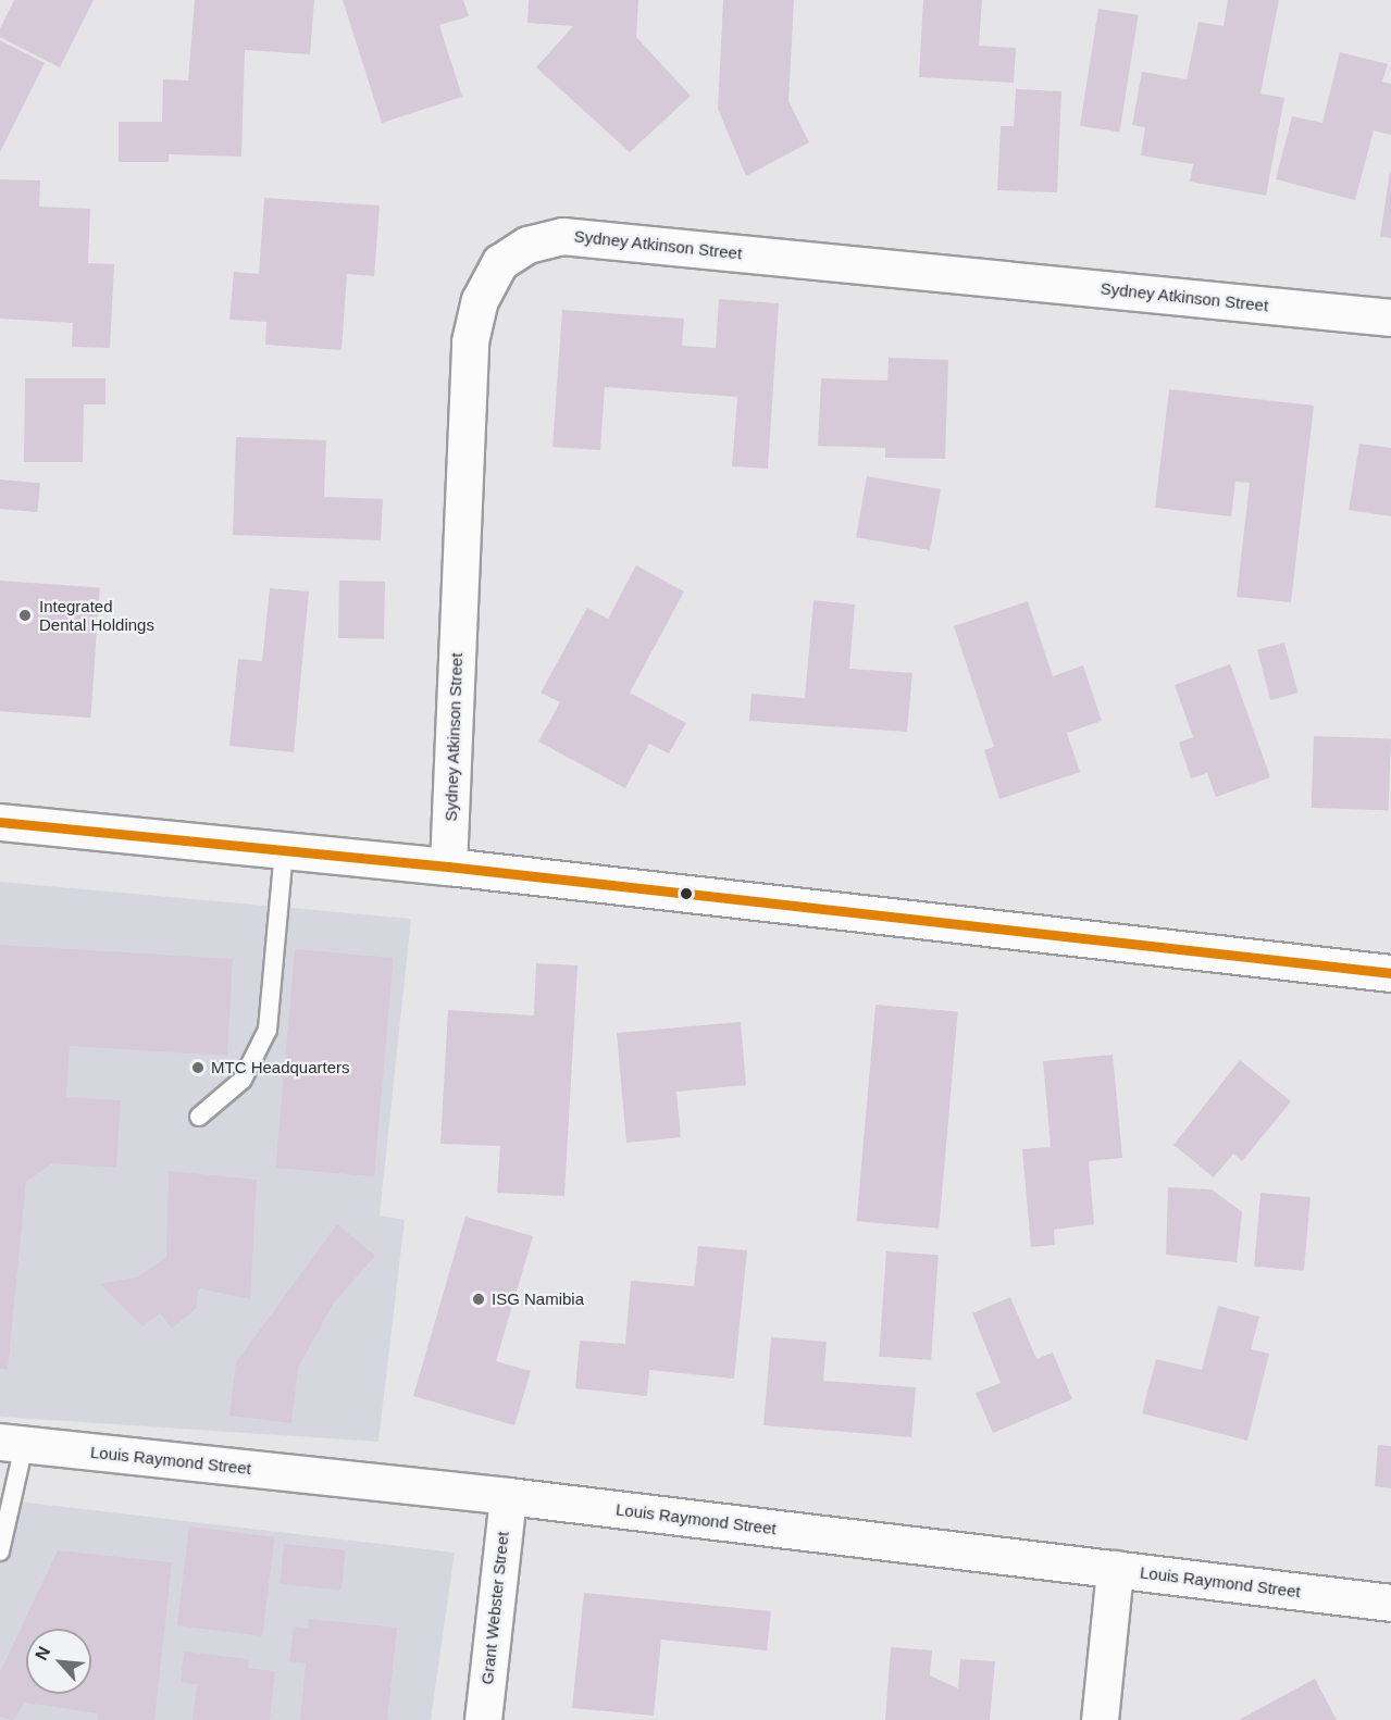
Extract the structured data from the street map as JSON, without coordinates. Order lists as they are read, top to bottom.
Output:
{
  "streets": {
    "street": ["Sydney Atkinson Street", "Louis Raymond Street", "Grant Webster Street"]
  },
  "crossings": [
    ["Louis Raymond Street", "Grant Webster Street"]
  ],
  "places": ["Integrated Dental Holdings", "MTC Headquarters", "ISG Namibia"],
  "north": "top left"
}
